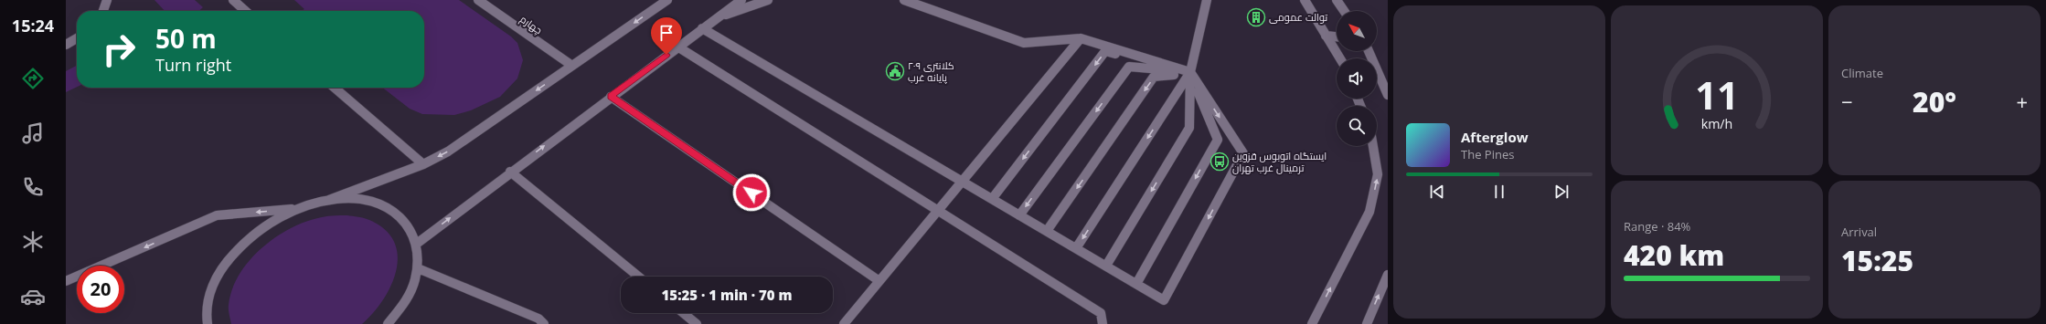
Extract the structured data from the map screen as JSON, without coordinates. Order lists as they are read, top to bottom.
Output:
{
  "streets": {
    "lane": ["چهارم"]
  },
  "places": {
    "building": ["توالت عمومی"],
    "public building": ["کلانتری ۲۰۹ پایانه غرب"],
    "bus stop": ["ایستگاه اتوبوس قزوین ترمینال غرب تهران"]
  },
  "north": "top left",
  "page": {
    "tabs": "15:24",
    "tile": [
      "Climate",
      ["Range · 84%", "420 km"],
      ["Arrival", "15:25"]
    ],
    "turn": ["50 m", "Turn right"],
    "heat": ["−", "20°", "+"],
    "song": ["Afterglow", "The Pines"],
    "limit": "20",
    "trip": "15:25 · 1 min · 70 m",
    "gauge": ["11", "km/h"]
  }
}
